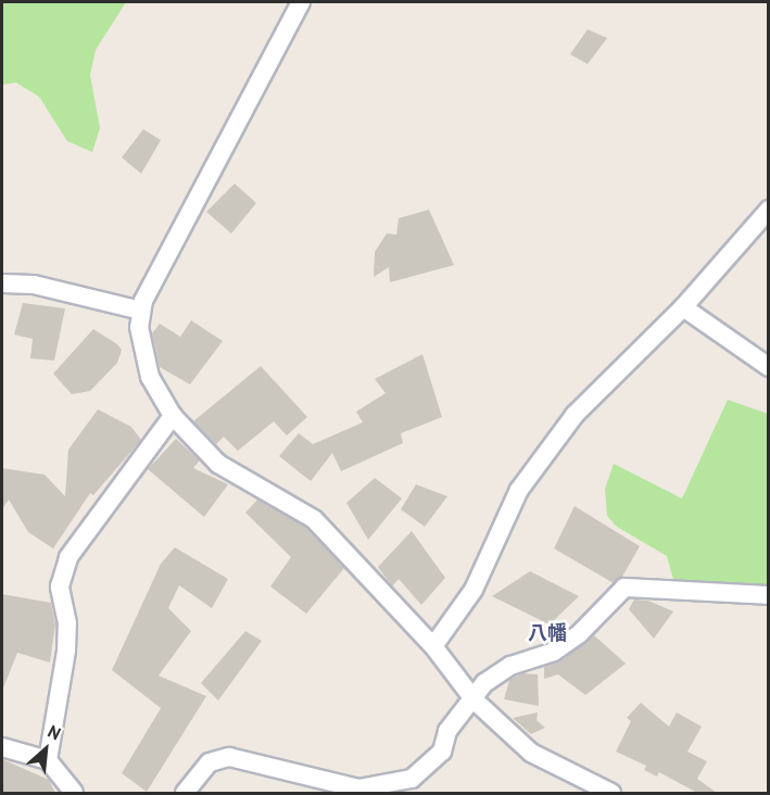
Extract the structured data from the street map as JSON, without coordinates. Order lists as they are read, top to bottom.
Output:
{
  "districts": ["八幡"],
  "north": "top right"
}
